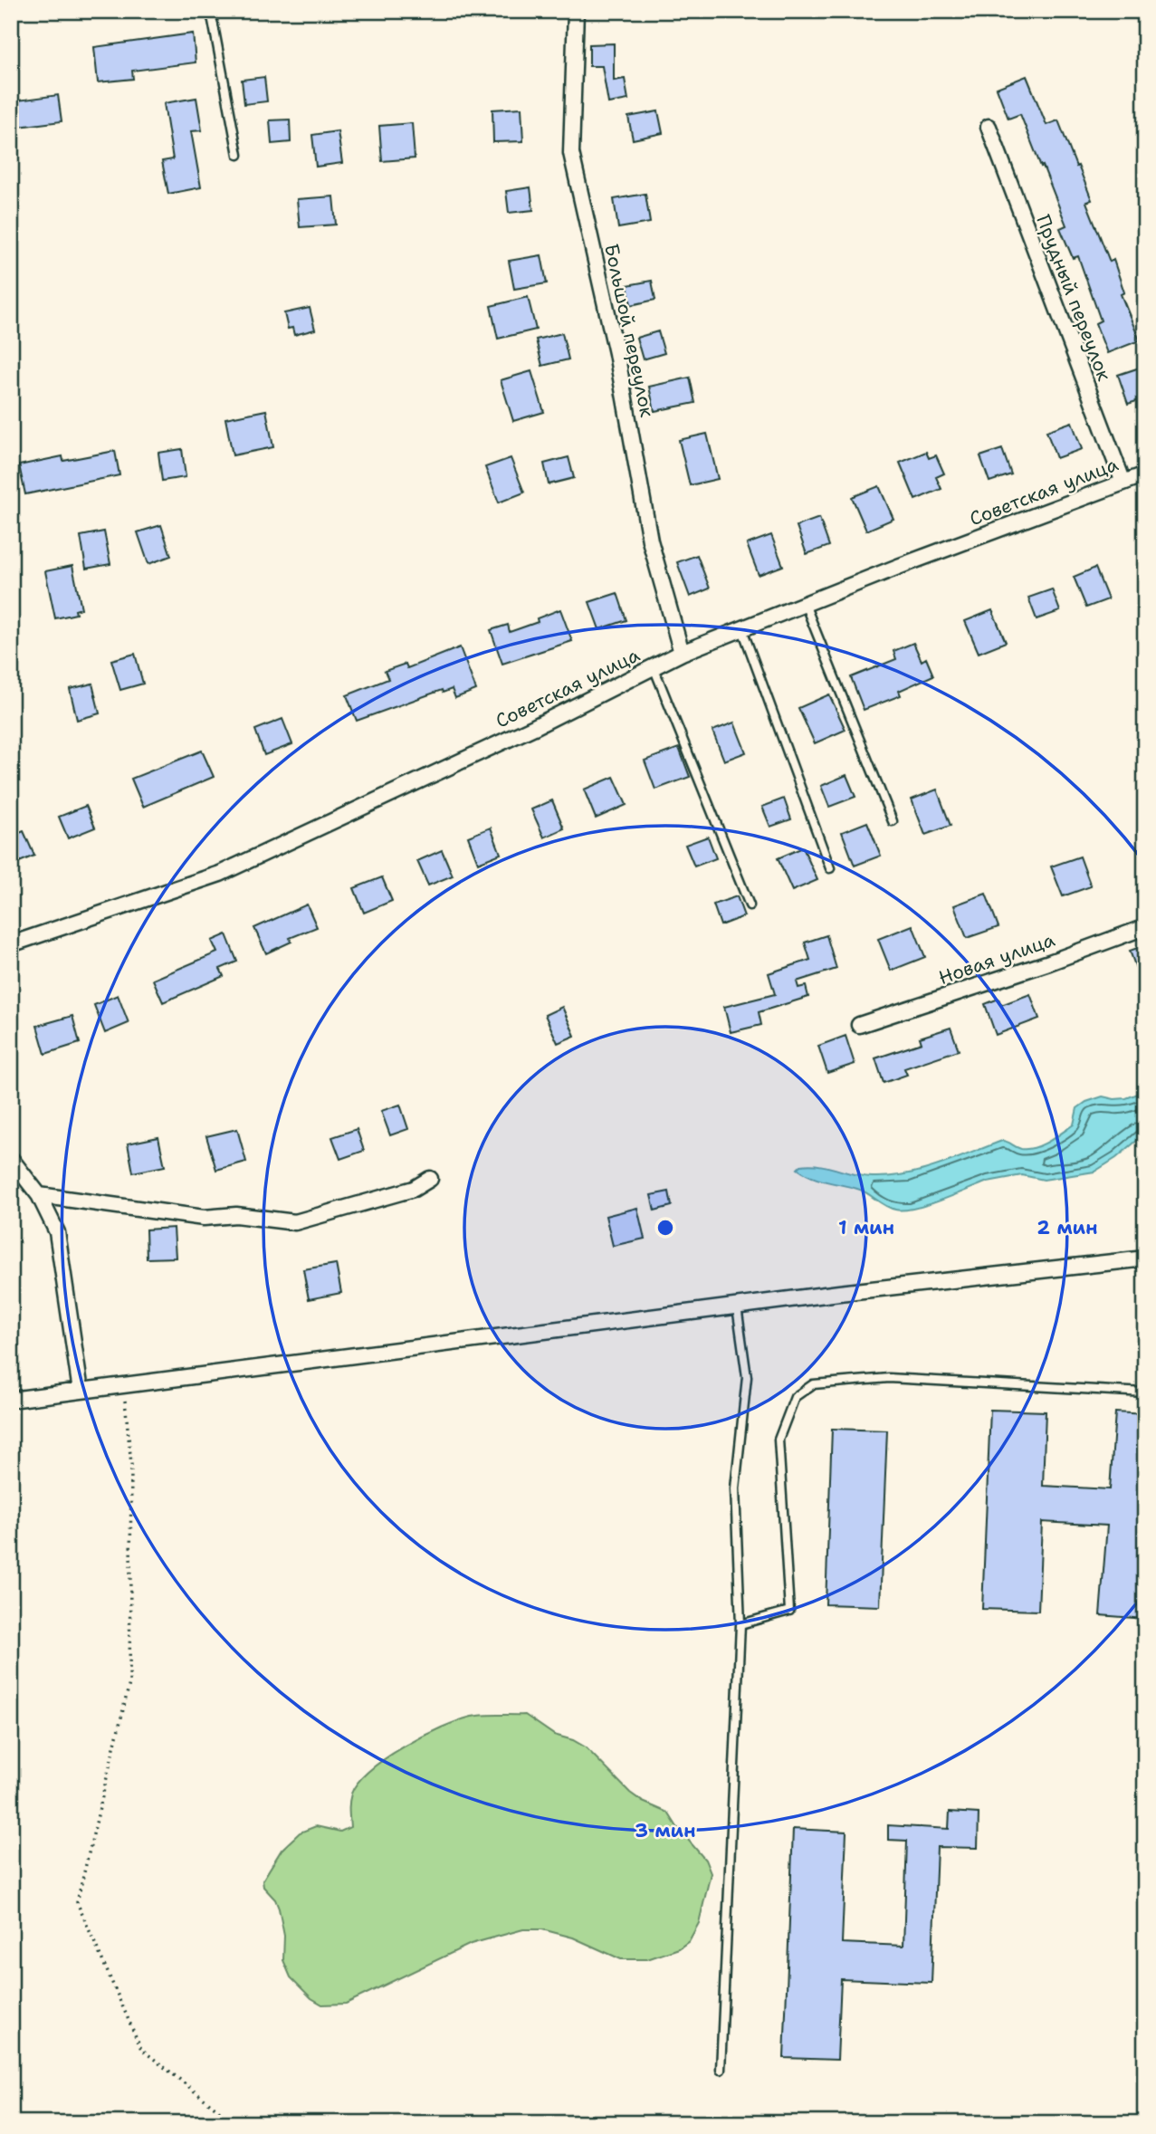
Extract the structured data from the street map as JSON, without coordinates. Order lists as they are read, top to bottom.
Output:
{
  "streets": {
    "street": [
      "Прудный переулок",
      "Большой переулок",
      "Советская улица",
      "Новая улица"
    ]
  },
  "crossings": [
    ["Прудный переулок", "Советская улица"],
    ["Большой переулок", "Советская улица"]
  ],
  "rings": ["1 мин", "2 мин", "3 мин"]
}
